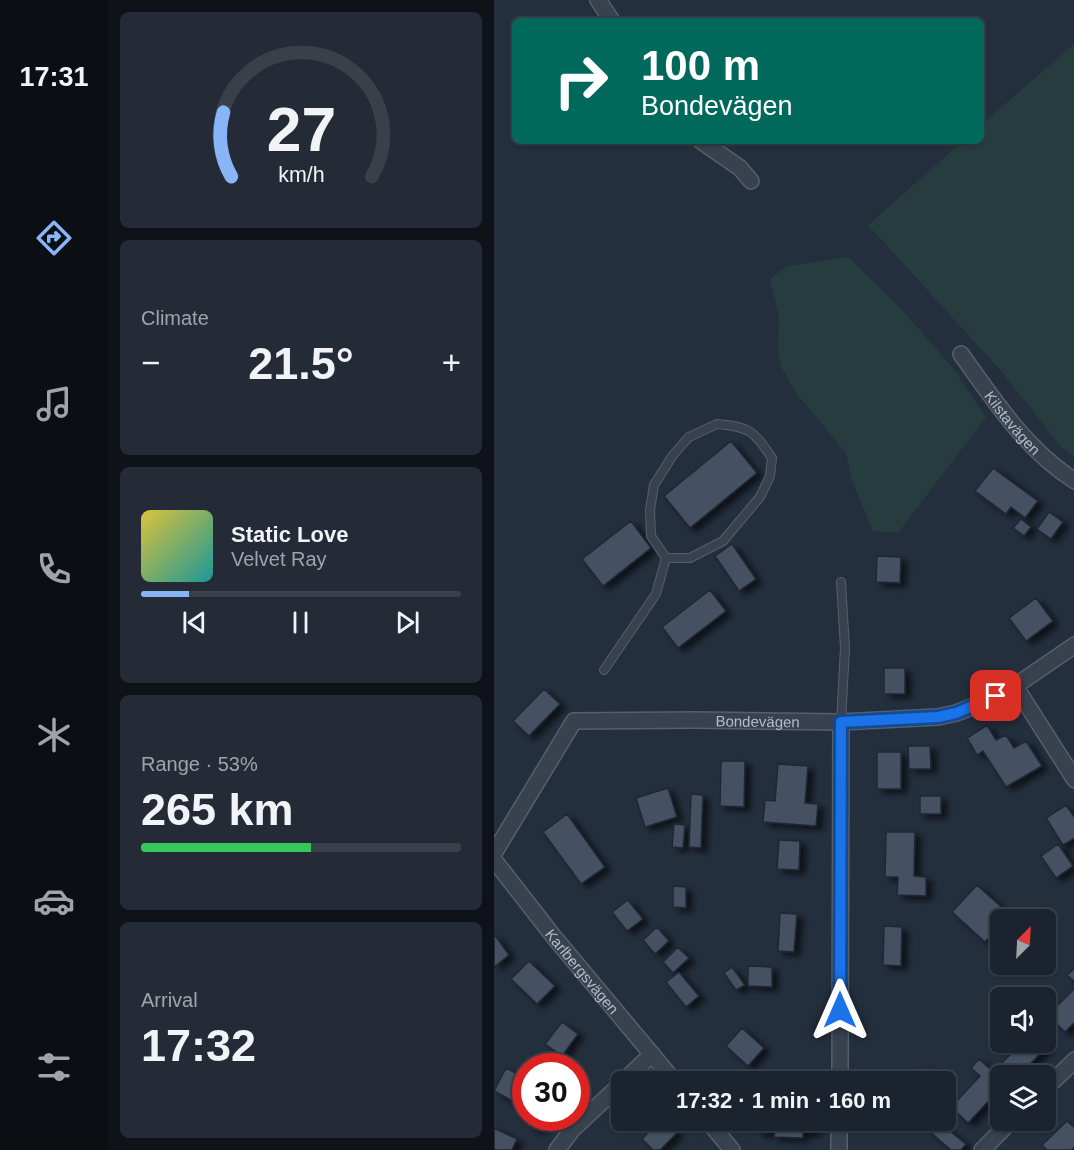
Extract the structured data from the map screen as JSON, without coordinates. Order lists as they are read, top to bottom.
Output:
{
  "streets": {
    "street": ["Kilstavägen", "Bondevägen", "Karlbergsvägen"]
  },
  "north": "top right",
  "page": {
    "tabs": "17:31",
    "turn": ["100 m", "Bondevägen"],
    "tile": [
      "Climate",
      ["Range · 53%", "265 km"],
      ["Arrival", "17:32"]
    ],
    "heat": ["−", "21.5°", "+"],
    "song": ["Static Love", "Velvet Ray"],
    "limit": "30",
    "trip": "17:32 · 1 min · 160 m",
    "gauge": ["27", "km/h"]
  }
}
